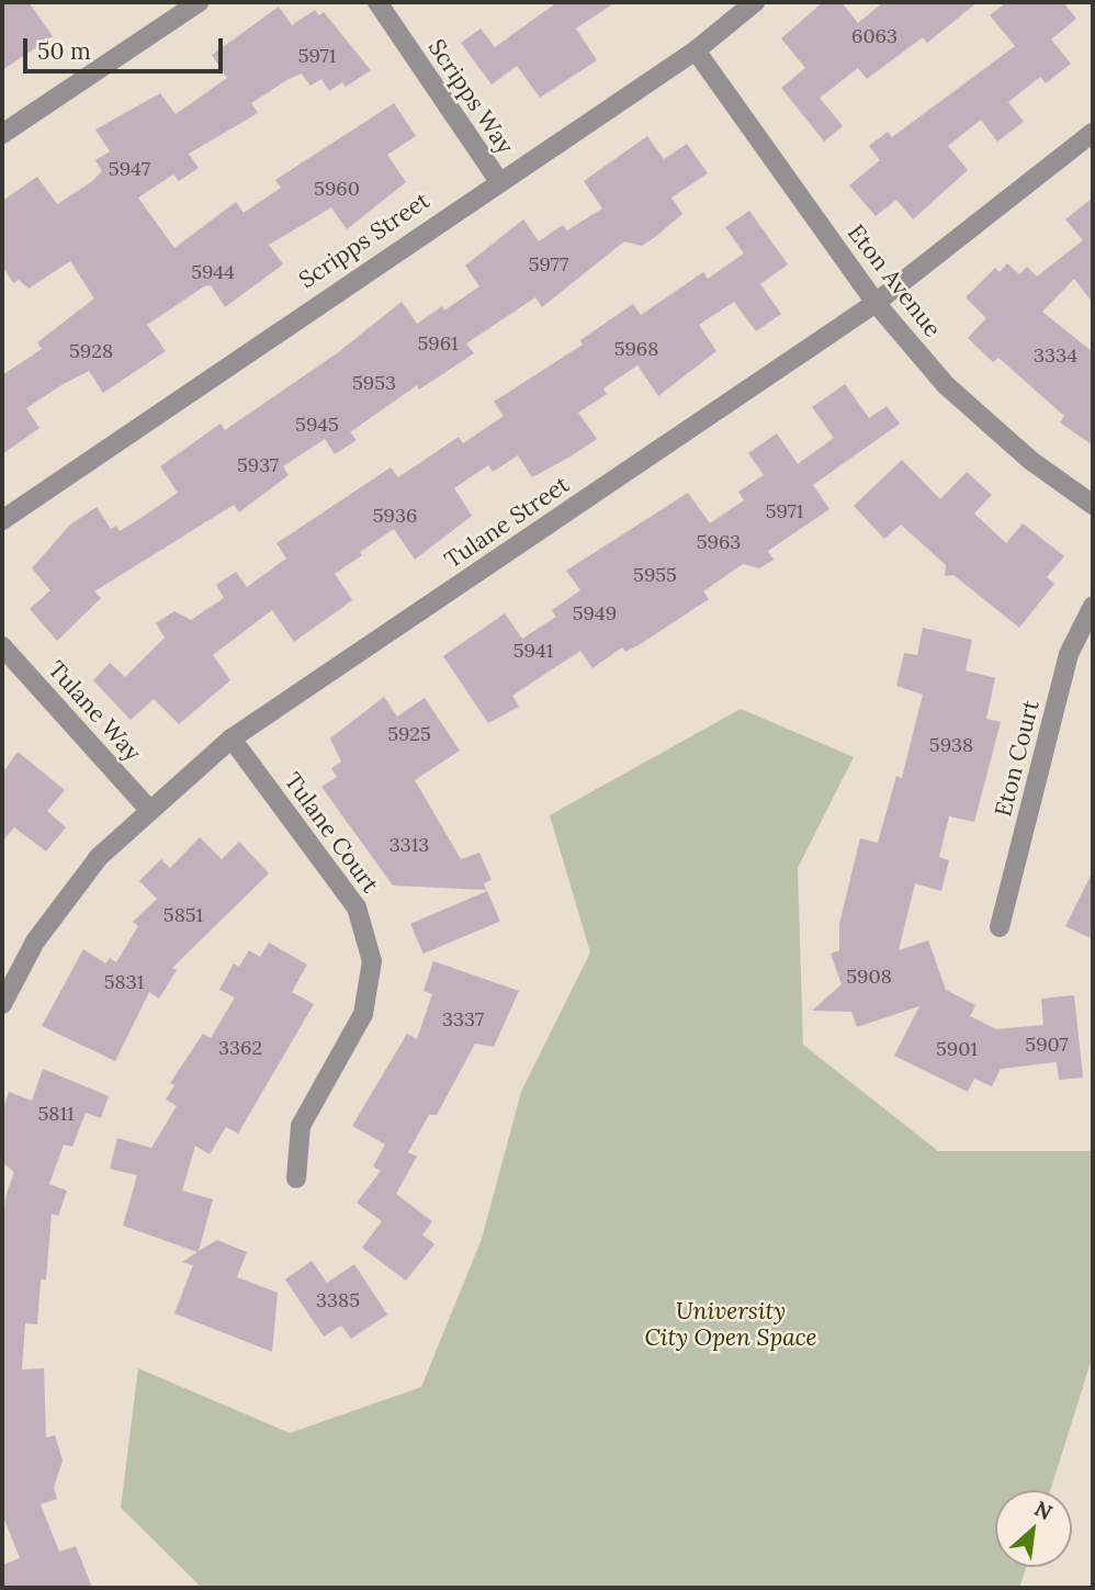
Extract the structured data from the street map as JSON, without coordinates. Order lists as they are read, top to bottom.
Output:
{
  "streets": {
    "street": [
      "Scripps Way",
      "Scripps Street",
      "Eton Avenue",
      "Tulane Street",
      "Tulane Way",
      "Eton Court",
      "Tulane Court"
    ]
  },
  "crossings": [
    ["Scripps Way", "Scripps Street"],
    ["Scripps Street", "Eton Avenue"],
    ["Eton Avenue", "Tulane Street"],
    ["Tulane Street", "Tulane Way"],
    ["Tulane Street", "Tulane Court"]
  ],
  "parks": ["University City Open Space"],
  "house_numbers": [
    "6063",
    "5971",
    "5947",
    "5960",
    "5977",
    "5944",
    "5961",
    "5968",
    "5928",
    "3334",
    "5953",
    "5945",
    "5937",
    "5971",
    "5936",
    "5963",
    "5955",
    "5949",
    "5941",
    "5925",
    "5938",
    "3313",
    "5851",
    "5908",
    "5831",
    "3337",
    "5907",
    "3362",
    "5901",
    "5811",
    "3385"
  ],
  "scale_bar": "50 m",
  "north": "top right"
}
